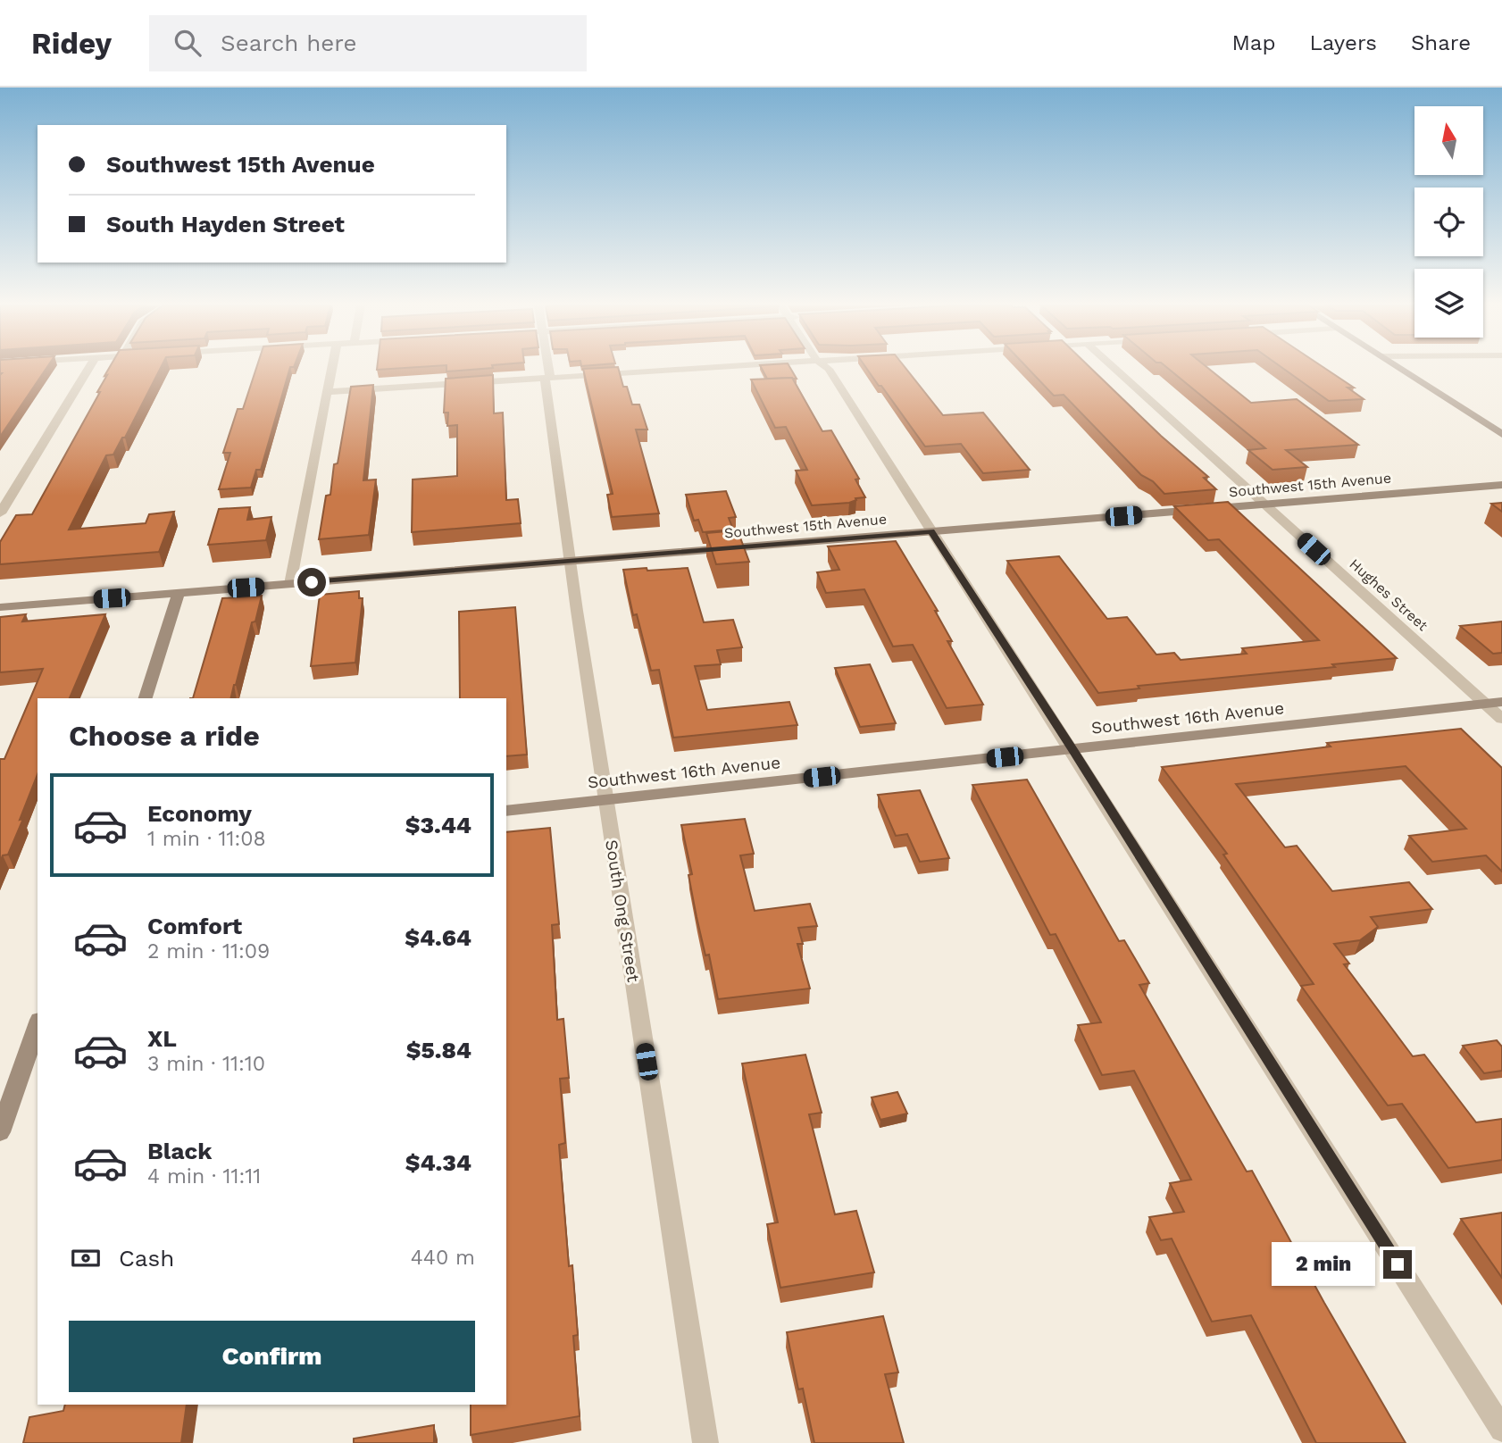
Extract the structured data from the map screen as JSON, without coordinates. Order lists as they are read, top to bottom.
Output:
{
  "streets": {
    "main road": ["Southwest 15th Avenue", "Southwest 16th Avenue"],
    "street": ["Hughes Street", "South Ong Street"]
  },
  "crossings": [
    ["Southwest 15th Avenue", "Hughes Street"],
    ["Southwest 15th Avenue", "South Ong Street"],
    ["Hughes Street", "Southwest 16th Avenue"],
    ["Southwest 16th Avenue", "South Ong Street"]
  ],
  "north": "top",
  "page": {
    "header": "Ridey",
    "search": "Search here",
    "nav": ["Map", "Layers", "Share"],
    "banner": ["Southwest 15th Avenue", "South Hayden Street"],
    "heading": "Choose a ride",
    "list": [
      {
        "name": "Economy",
        "note": "1 min · 11:08",
        "value": "$3.44"
      },
      {
        "name": "Comfort",
        "note": "2 min · 11:09",
        "value": "$4.64"
      },
      {
        "name": "XL",
        "note": "3 min · 11:10",
        "value": "$5.84"
      },
      {
        "name": "Black",
        "note": "4 min · 11:11",
        "value": "$4.34"
      }
    ],
    "pay": ["Cash", "440 m"],
    "bubble": "2 min",
    "buttons": "Confirm"
  }
}
